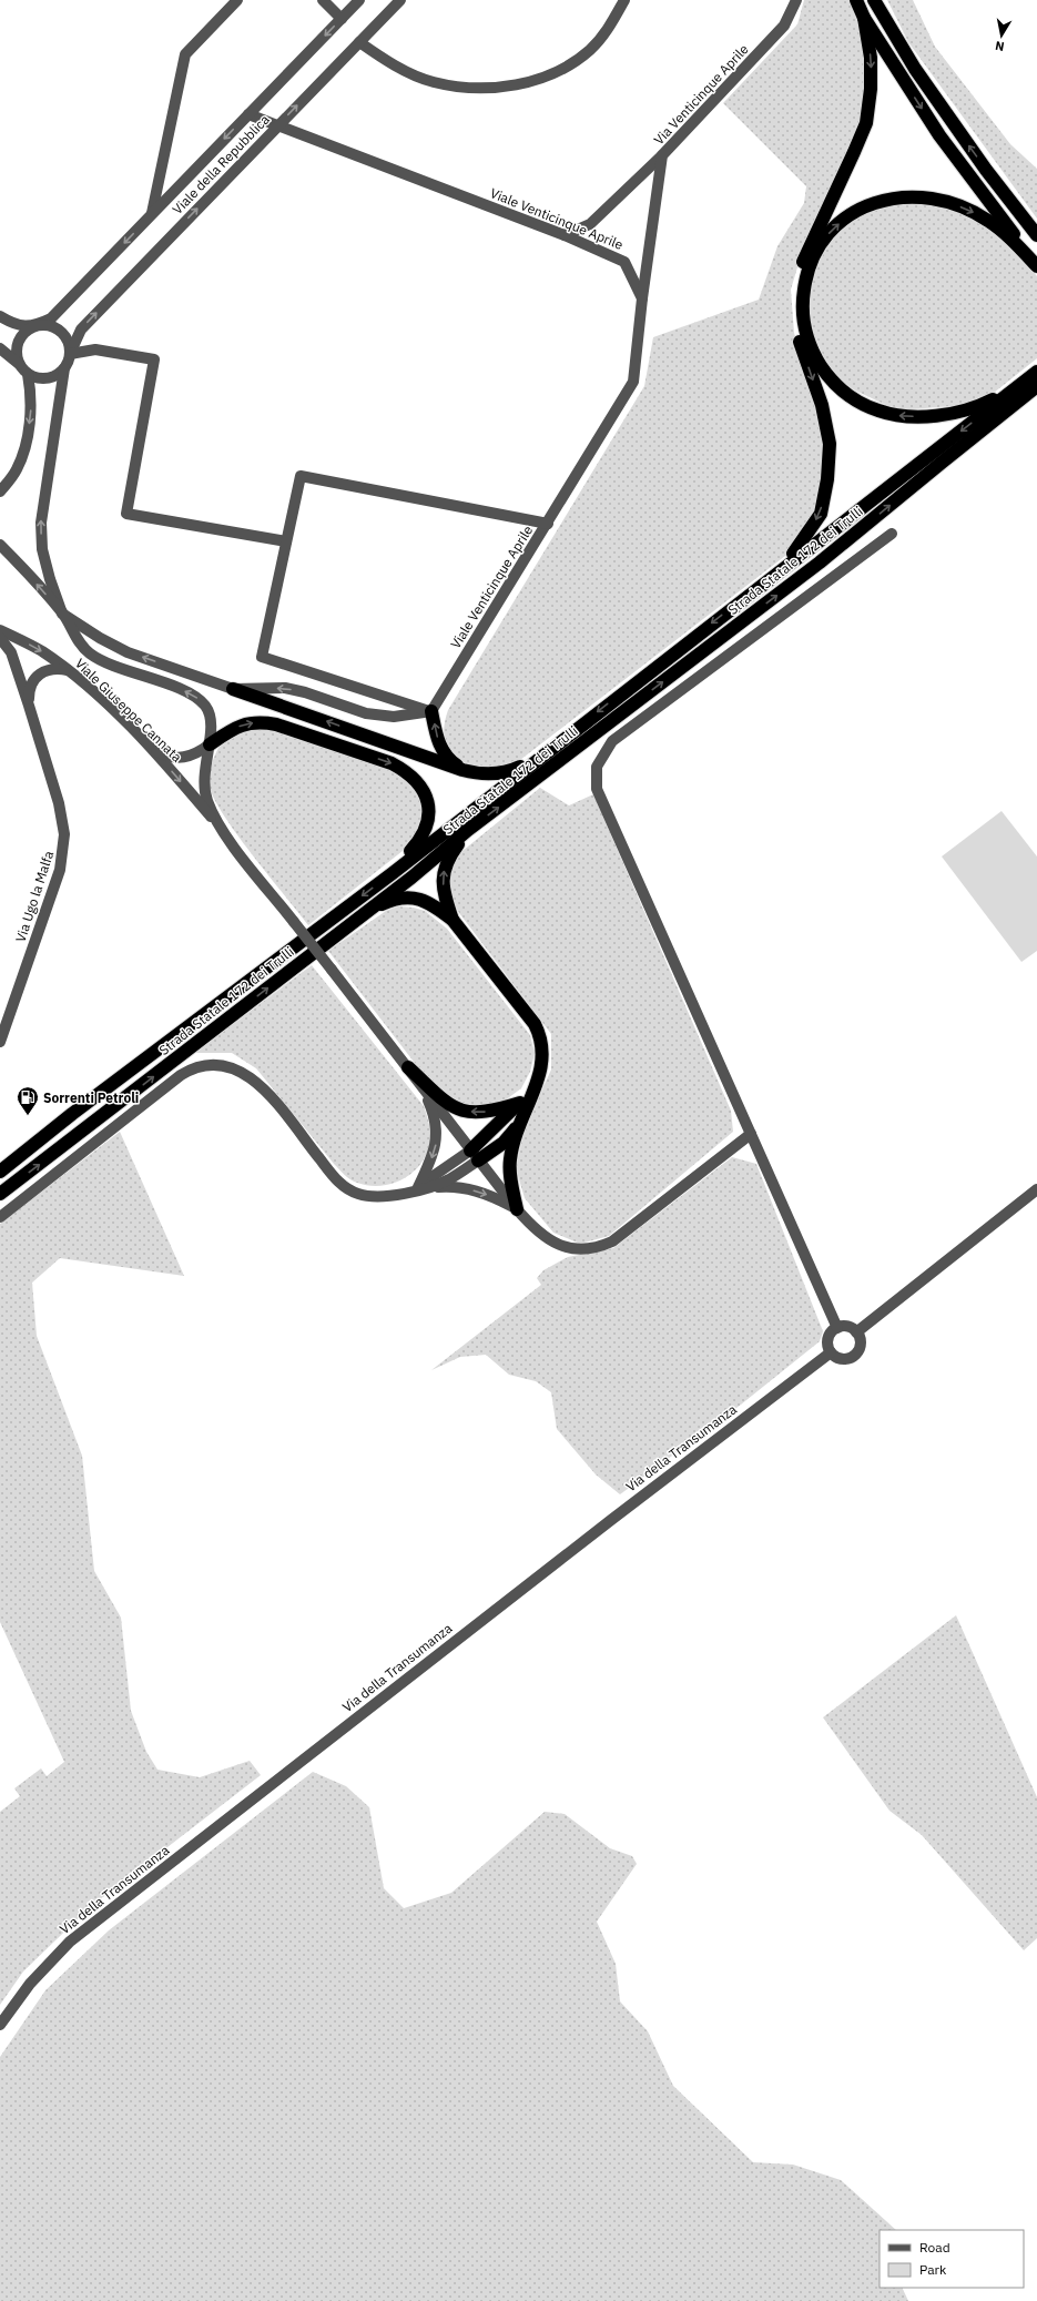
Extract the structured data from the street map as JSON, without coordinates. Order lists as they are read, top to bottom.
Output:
{
  "streets": {
    "highway": ["Strada Statale 172 dei Trulli"],
    "street": [
      "Via Venticinque Aprile",
      "Viale della Repubblica",
      "Viale Venticinque Aprile",
      "Viale Giuseppe Cannata",
      "Via Ugo la Malfa",
      "Via della Transumanza"
    ]
  },
  "crossings": [
    ["Via Venticinque Aprile", "Viale Venticinque Aprile"],
    ["Viale della Repubblica", "Viale Venticinque Aprile"],
    ["Viale Giuseppe Cannata", "Via Ugo la Malfa"]
  ],
  "places": {
    "fuel station": ["Sorrenti Petroli"]
  },
  "legend": ["Road", "Park"],
  "north": "bottom"
}
